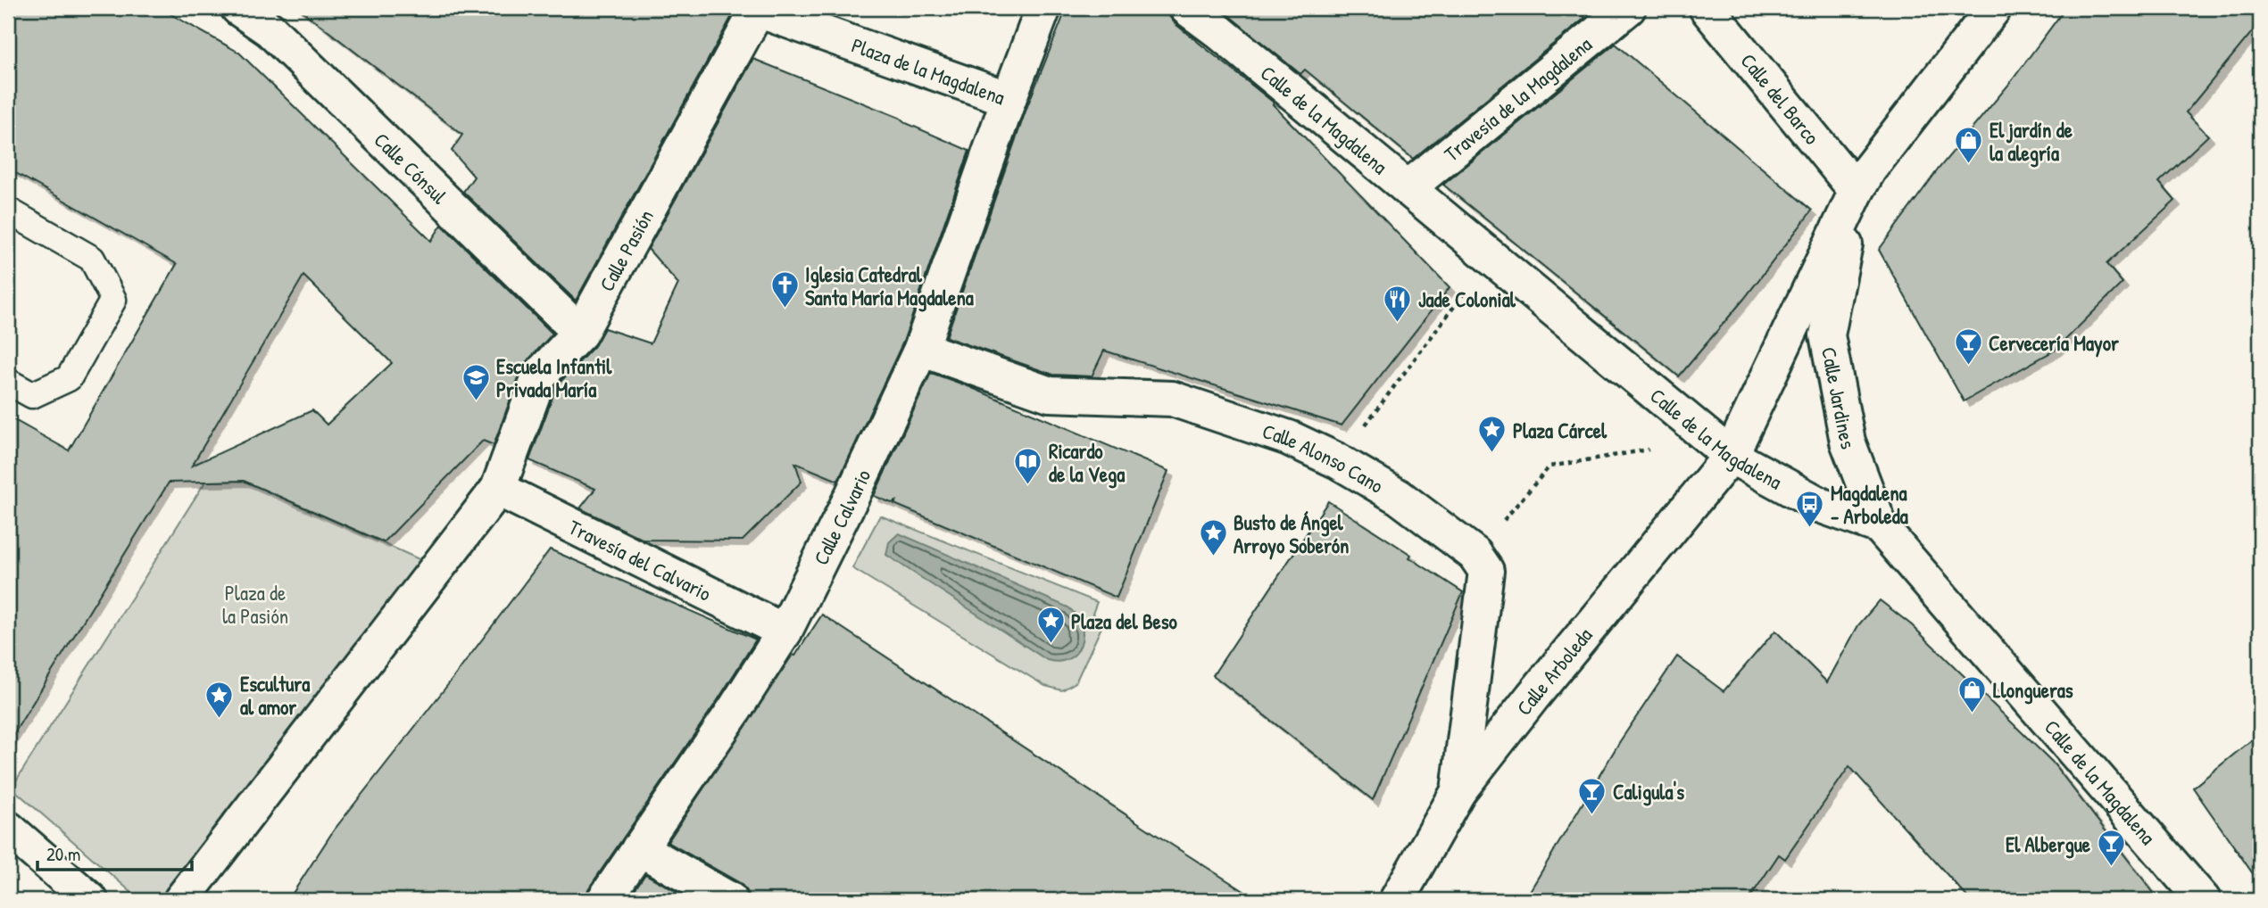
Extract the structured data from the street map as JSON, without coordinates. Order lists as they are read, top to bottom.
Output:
{
  "streets": {
    "street": [
      "Plaza de la Magdalena",
      "Travesía de la Magdalena",
      "Calle del Barco",
      "Calle de la Magdalena",
      "Calle Cónsul",
      "Calle Pasión",
      "Calle Jardines",
      "Calle Alonso Cano",
      "Calle Calvario",
      "Travesía del Calvario",
      "Calle Arboleda"
    ]
  },
  "crossings": [
    ["Plaza de la Magdalena", "Calle Pasión"],
    ["Plaza de la Magdalena", "Calle Calvario"],
    ["Travesía de la Magdalena", "Calle de la Magdalena"],
    ["Calle del Barco", "Calle Jardines"],
    ["Calle de la Magdalena", "Calle Jardines"],
    ["Calle de la Magdalena", "Calle Arboleda"],
    ["Calle Cónsul", "Calle Pasión"],
    ["Calle Pasión", "Travesía del Calvario"],
    ["Calle Jardines", "Calle Arboleda"],
    ["Calle Alonso Cano", "Calle Calvario"],
    ["Calle Calvario", "Travesía del Calvario"]
  ],
  "parks": ["Plaza de la Pasión"],
  "places": {
    "shop": ["El jardín de la alegría", "Llongueras"],
    "church": ["Iglesia Catedral Santa María Magdalena"],
    "restaurant": ["Jade Colonial"],
    "bar": ["Cervecería Mayor", "Caligula's", "El Albergue"],
    "school or university": ["Escuela Infantil Privada María"],
    "place": [
      "Plaza Cárcel",
      "Busto de Ángel Arroyo Soberón",
      "Plaza del Beso",
      "Escultura al amor"
    ],
    "library": ["Ricardo de la Vega"],
    "bus stop": ["Magdalena - Arboleda"]
  },
  "scale_bar": "20 m"
}
